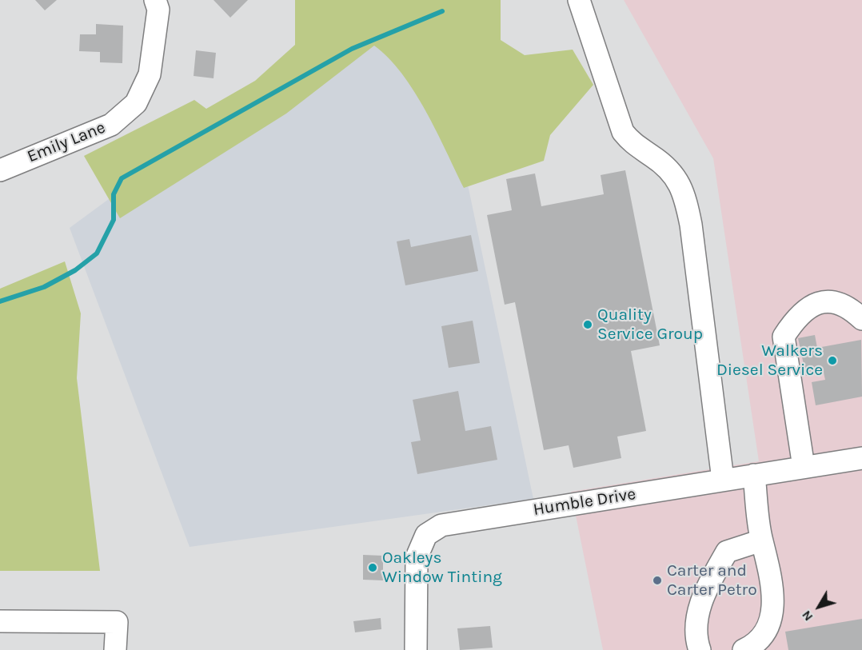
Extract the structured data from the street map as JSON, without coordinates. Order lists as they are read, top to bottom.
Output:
{
  "streets": {
    "street": ["Emily Lane", "Humble Drive"]
  },
  "places": [
    "Quality Service Group",
    "Walkers Diesel Service",
    "Oakleys Window Tinting",
    "Carter and Carter Petro"
  ],
  "north": "bottom left"
}
